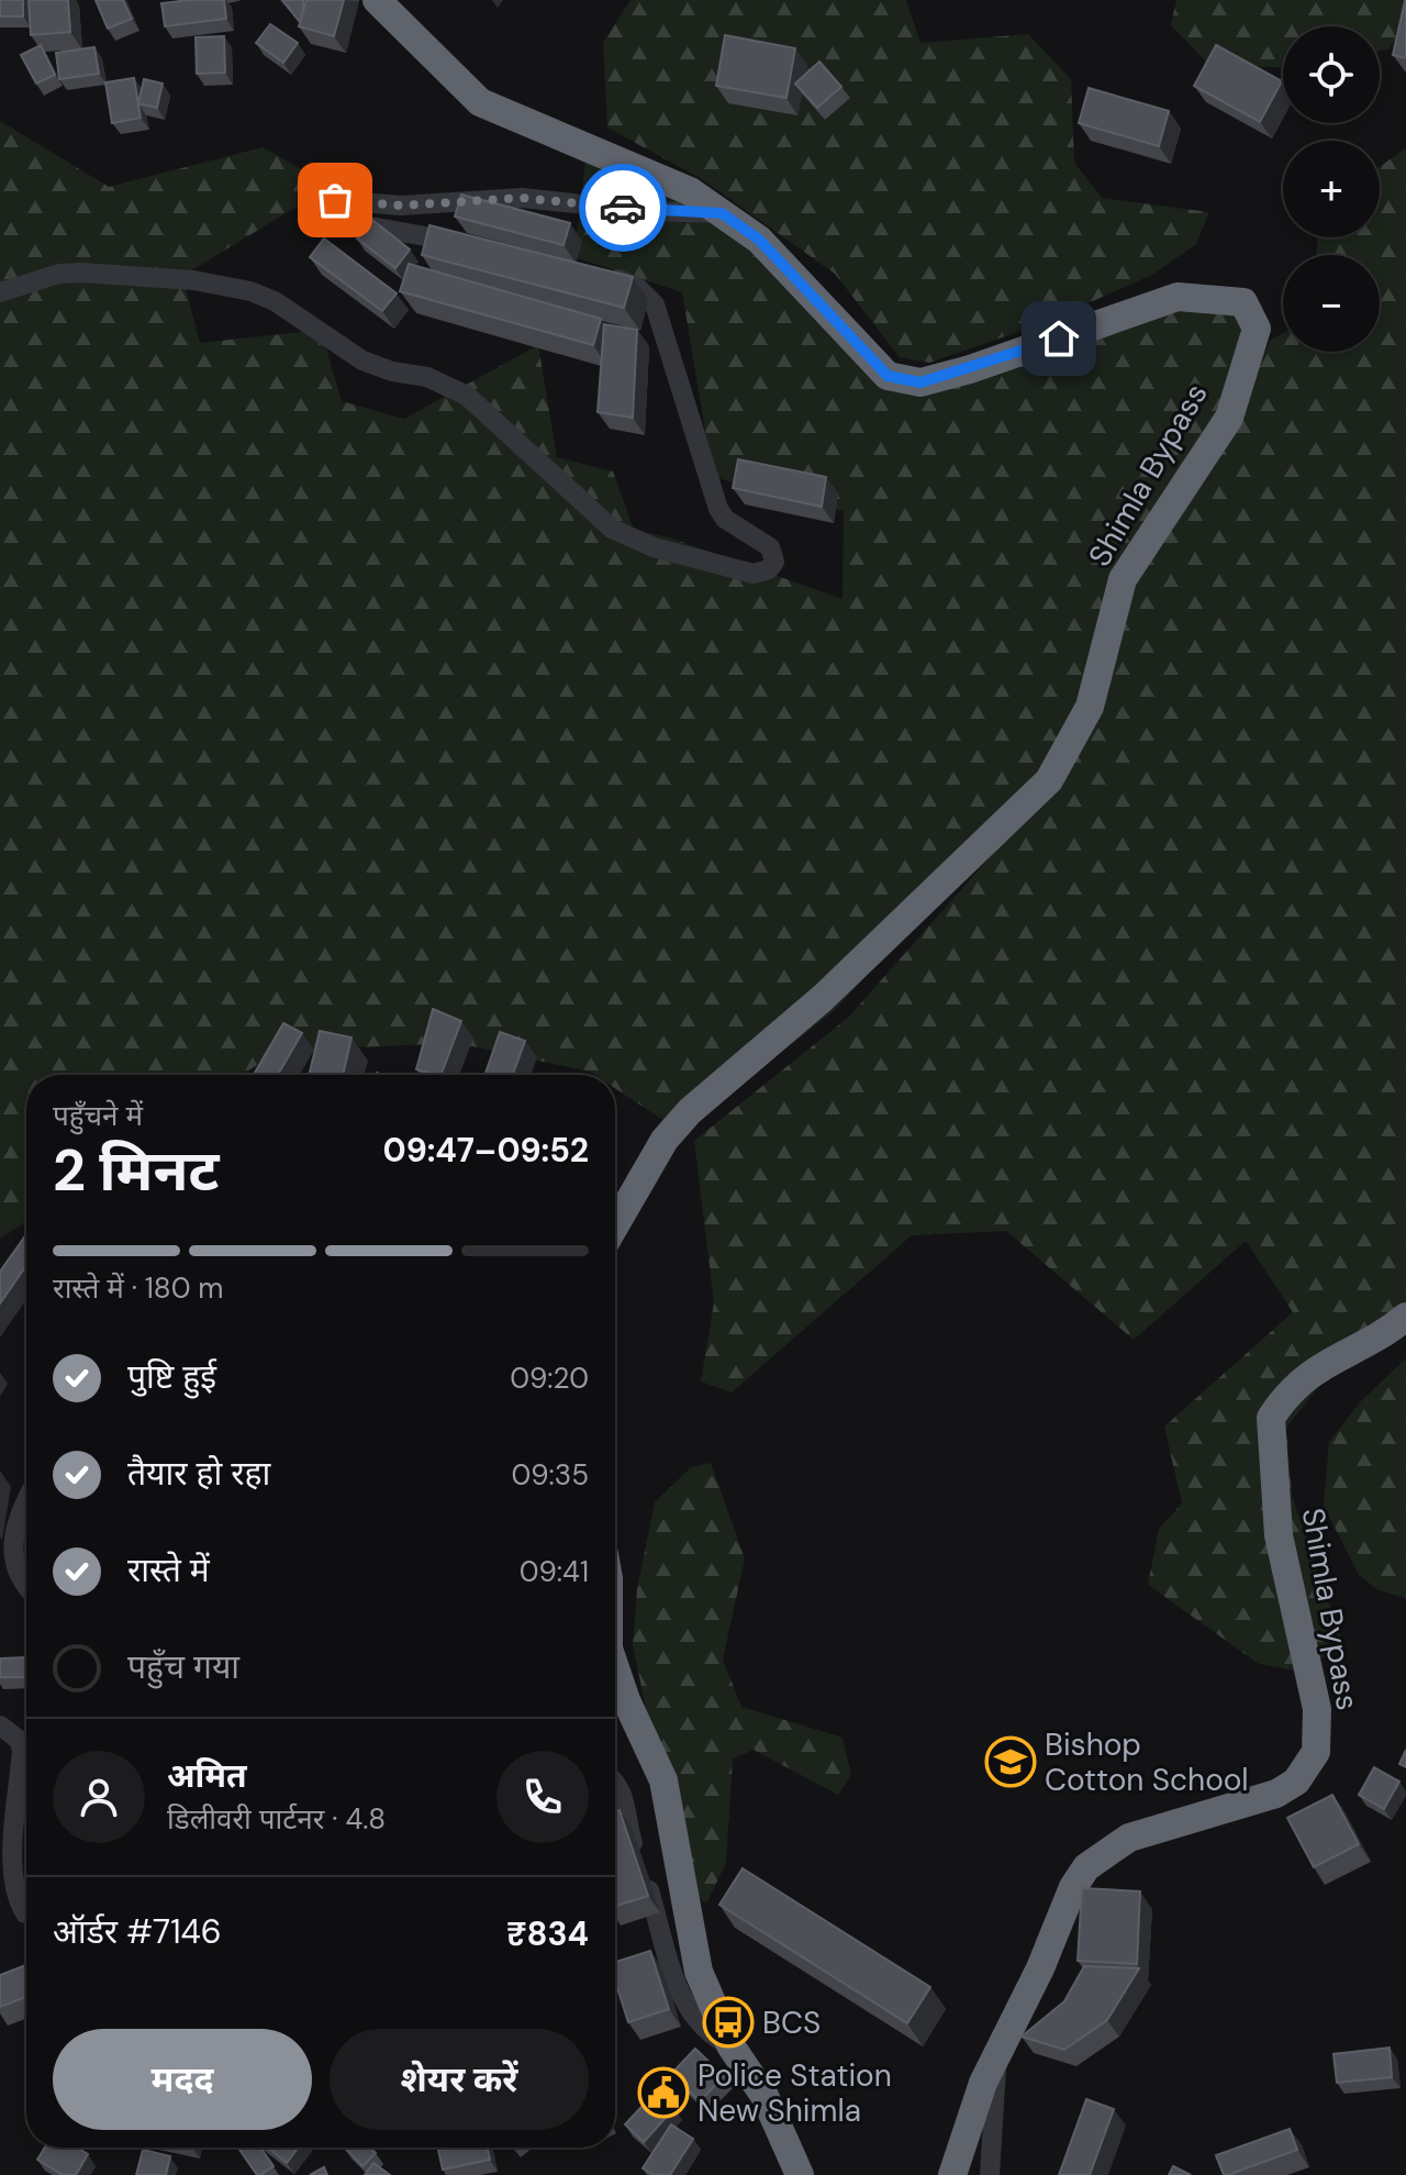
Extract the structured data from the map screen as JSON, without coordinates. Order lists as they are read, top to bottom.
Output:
{
  "streets": {
    "highway": ["Shimla Bypass"]
  },
  "places": {
    "school or university": ["Bishop Cotton School"],
    "bus stop": ["BCS"],
    "public building": ["Police Station New Shimla"]
  },
  "page": {
    "map_buttons": ["+", "−"],
    "heading": ["2 मिनट", "पहुँचने में", "09:47–09:52"],
    "panel": [
      "अमित",
      "डिलीवरी पार्टनर · 4.8",
      "ऑर्डर #7146",
      "₹834"
    ],
    "bar": "रास्ते में · 180 m",
    "list": [
      ["पुष्टि हुई", "09:20"],
      ["तैयार हो रहा", "09:35"],
      ["रास्ते में", "09:41"],
      "पहुँच गया"
    ],
    "buttons": ["मदद", "शेयर करें"]
  }
}
